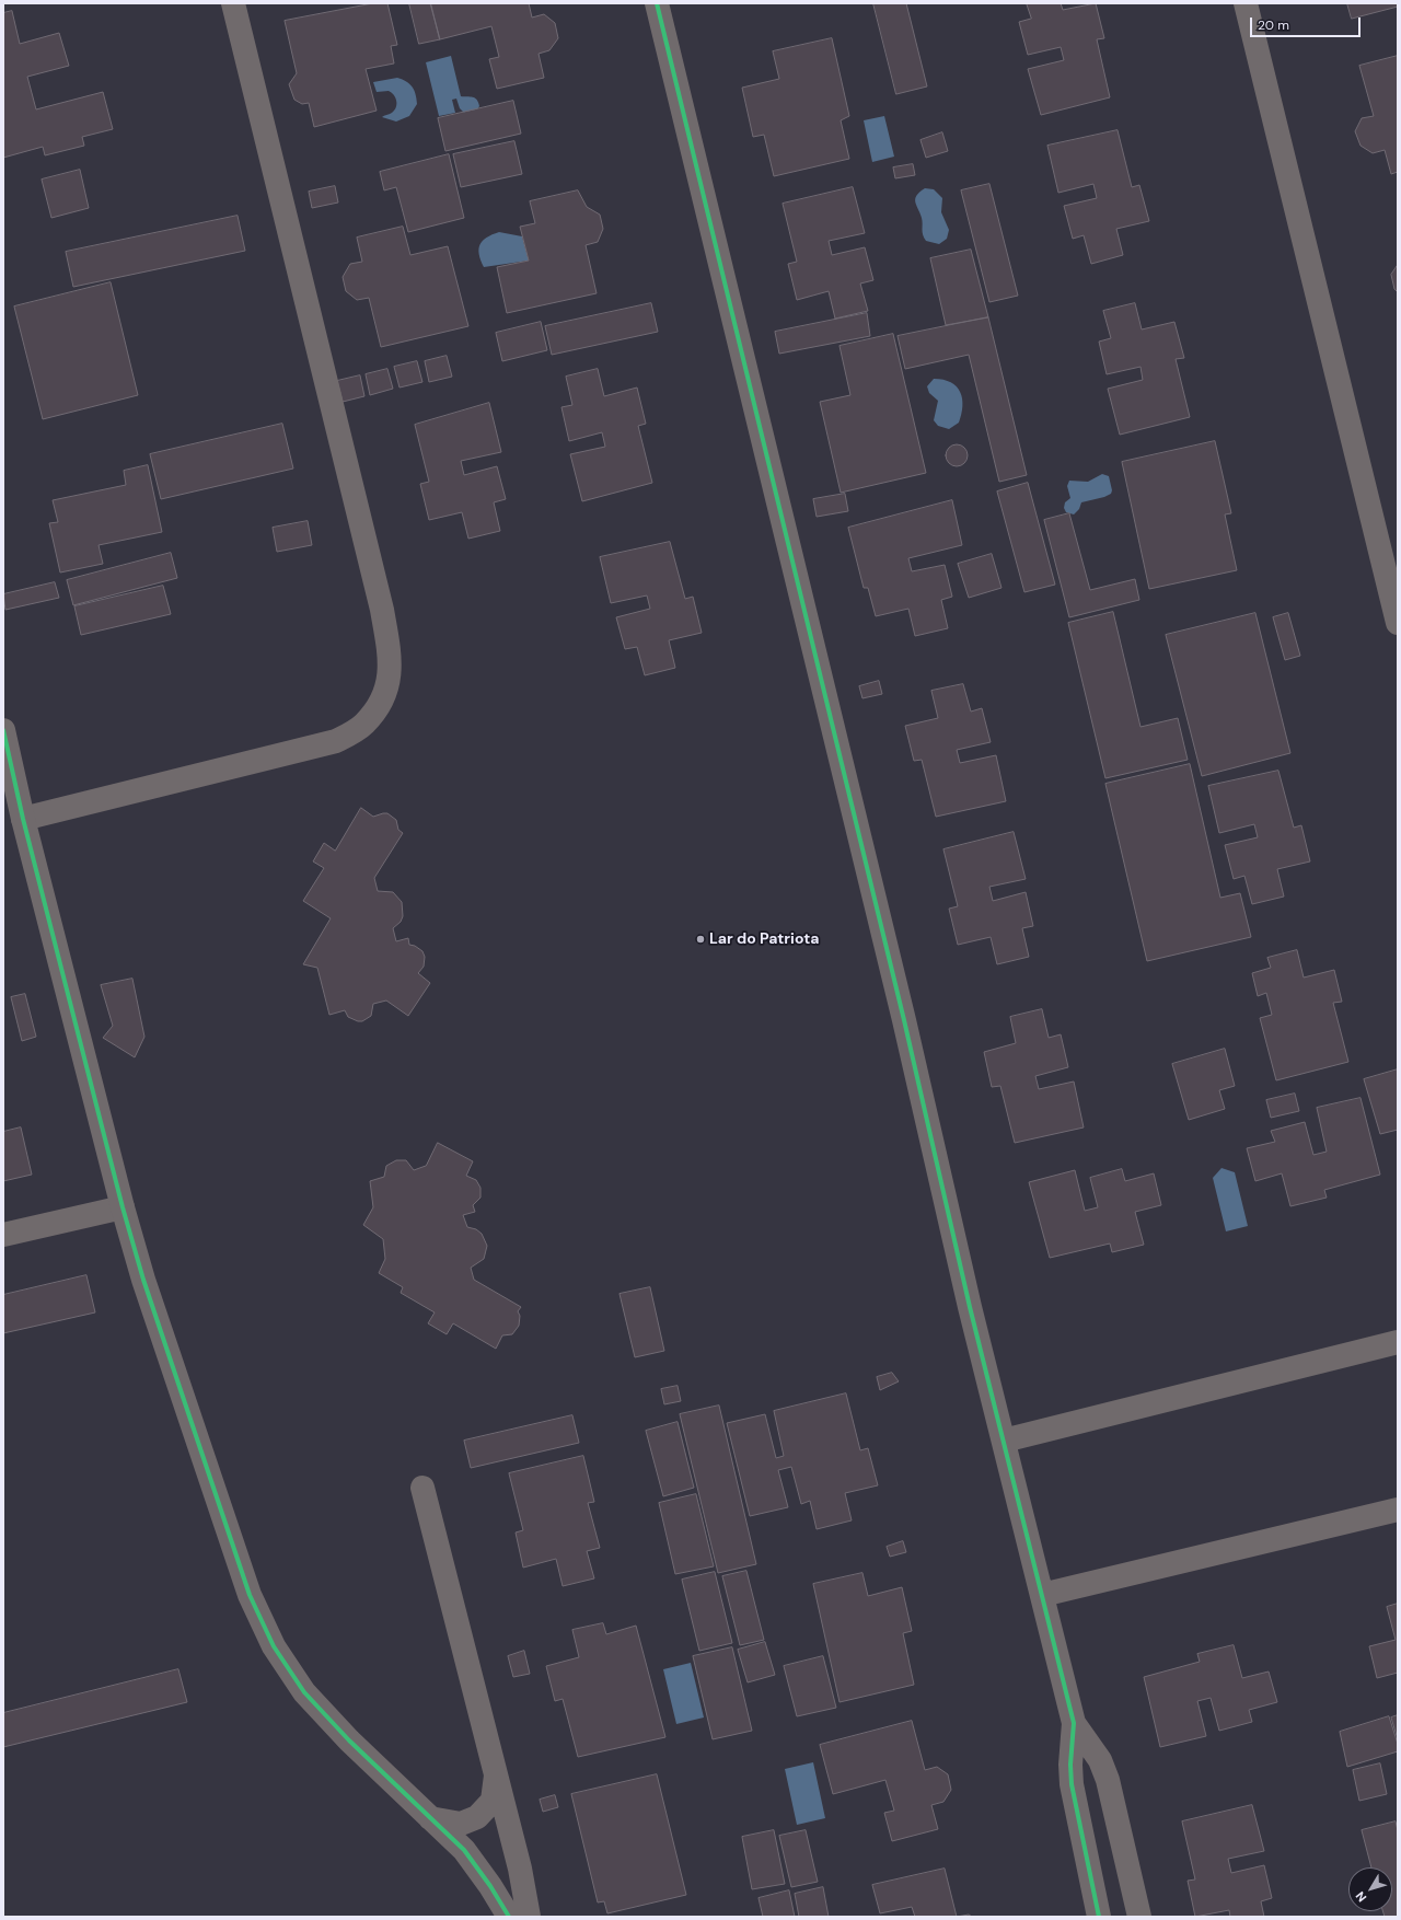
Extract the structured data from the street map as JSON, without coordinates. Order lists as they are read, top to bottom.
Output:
{
  "places": ["Lar do Patriota"],
  "scale_bar": "20 m",
  "north": "bottom left"
}
